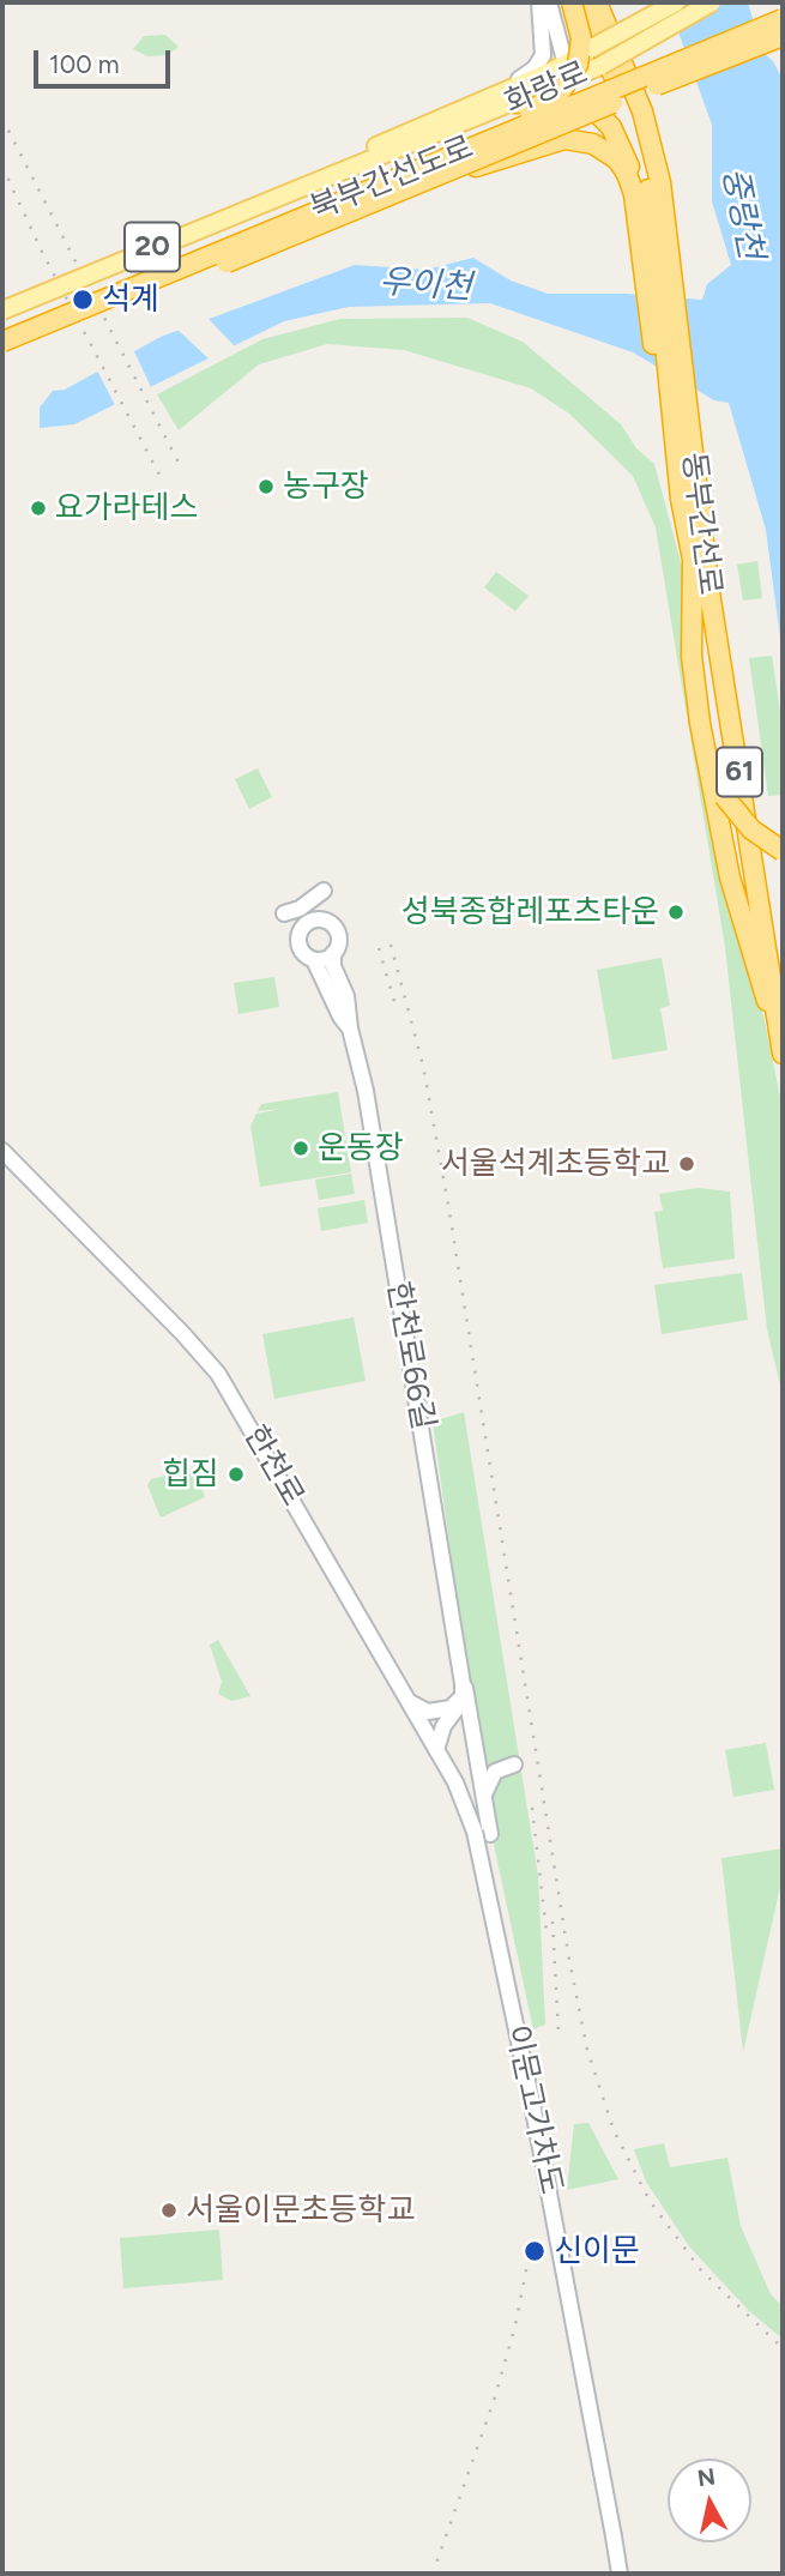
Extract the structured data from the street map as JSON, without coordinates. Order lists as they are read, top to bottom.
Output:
{
  "streets": {
    "highway": ["북부간선도로", "동부간선로", "61"],
    "main road": [
      "화랑로",
      "20",
      "한천로66길",
      "한천로",
      "이문고가차도"
    ]
  },
  "crossings": [
    ["동부간선로", "61"],
    ["한천로66길", "한천로"],
    ["한천로66길", "이문고가차도"],
    ["한천로", "이문고가차도"]
  ],
  "water": ["중랑천", "우이천"],
  "places": [
    "석계",
    "농구장",
    "요가라테스",
    "성북종합레포츠타운",
    "운동장",
    "서울석계초등학교",
    "힙짐",
    "서울이문초등학교",
    "신이문"
  ],
  "scale_bar": "100 m",
  "north": "top"
}
